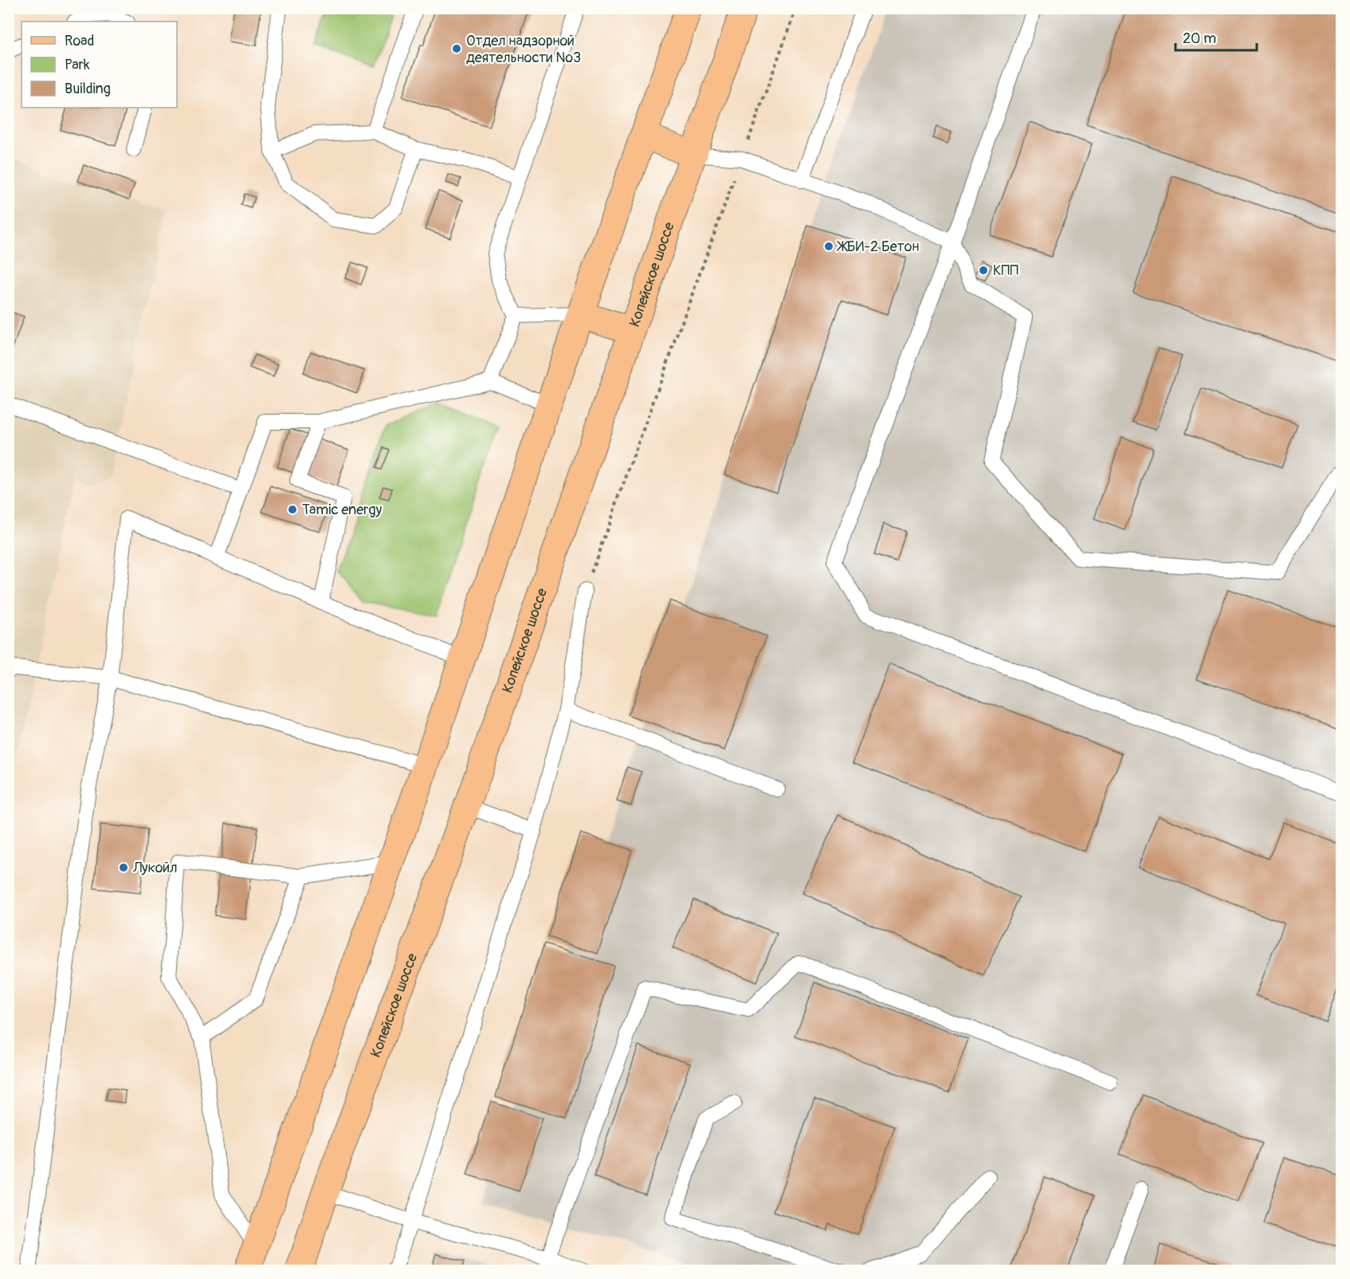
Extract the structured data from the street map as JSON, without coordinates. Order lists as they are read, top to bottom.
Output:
{
  "streets": {
    "main road": ["Копейское шоссе"]
  },
  "places": [
    "Отдел надзорной деятельности №3",
    "ЖБИ-2 Бетон",
    "КПП",
    "Tamic energy",
    "Лукойл"
  ],
  "legend": ["Road", "Park", "Building"],
  "scale_bar": "20 m"
}
